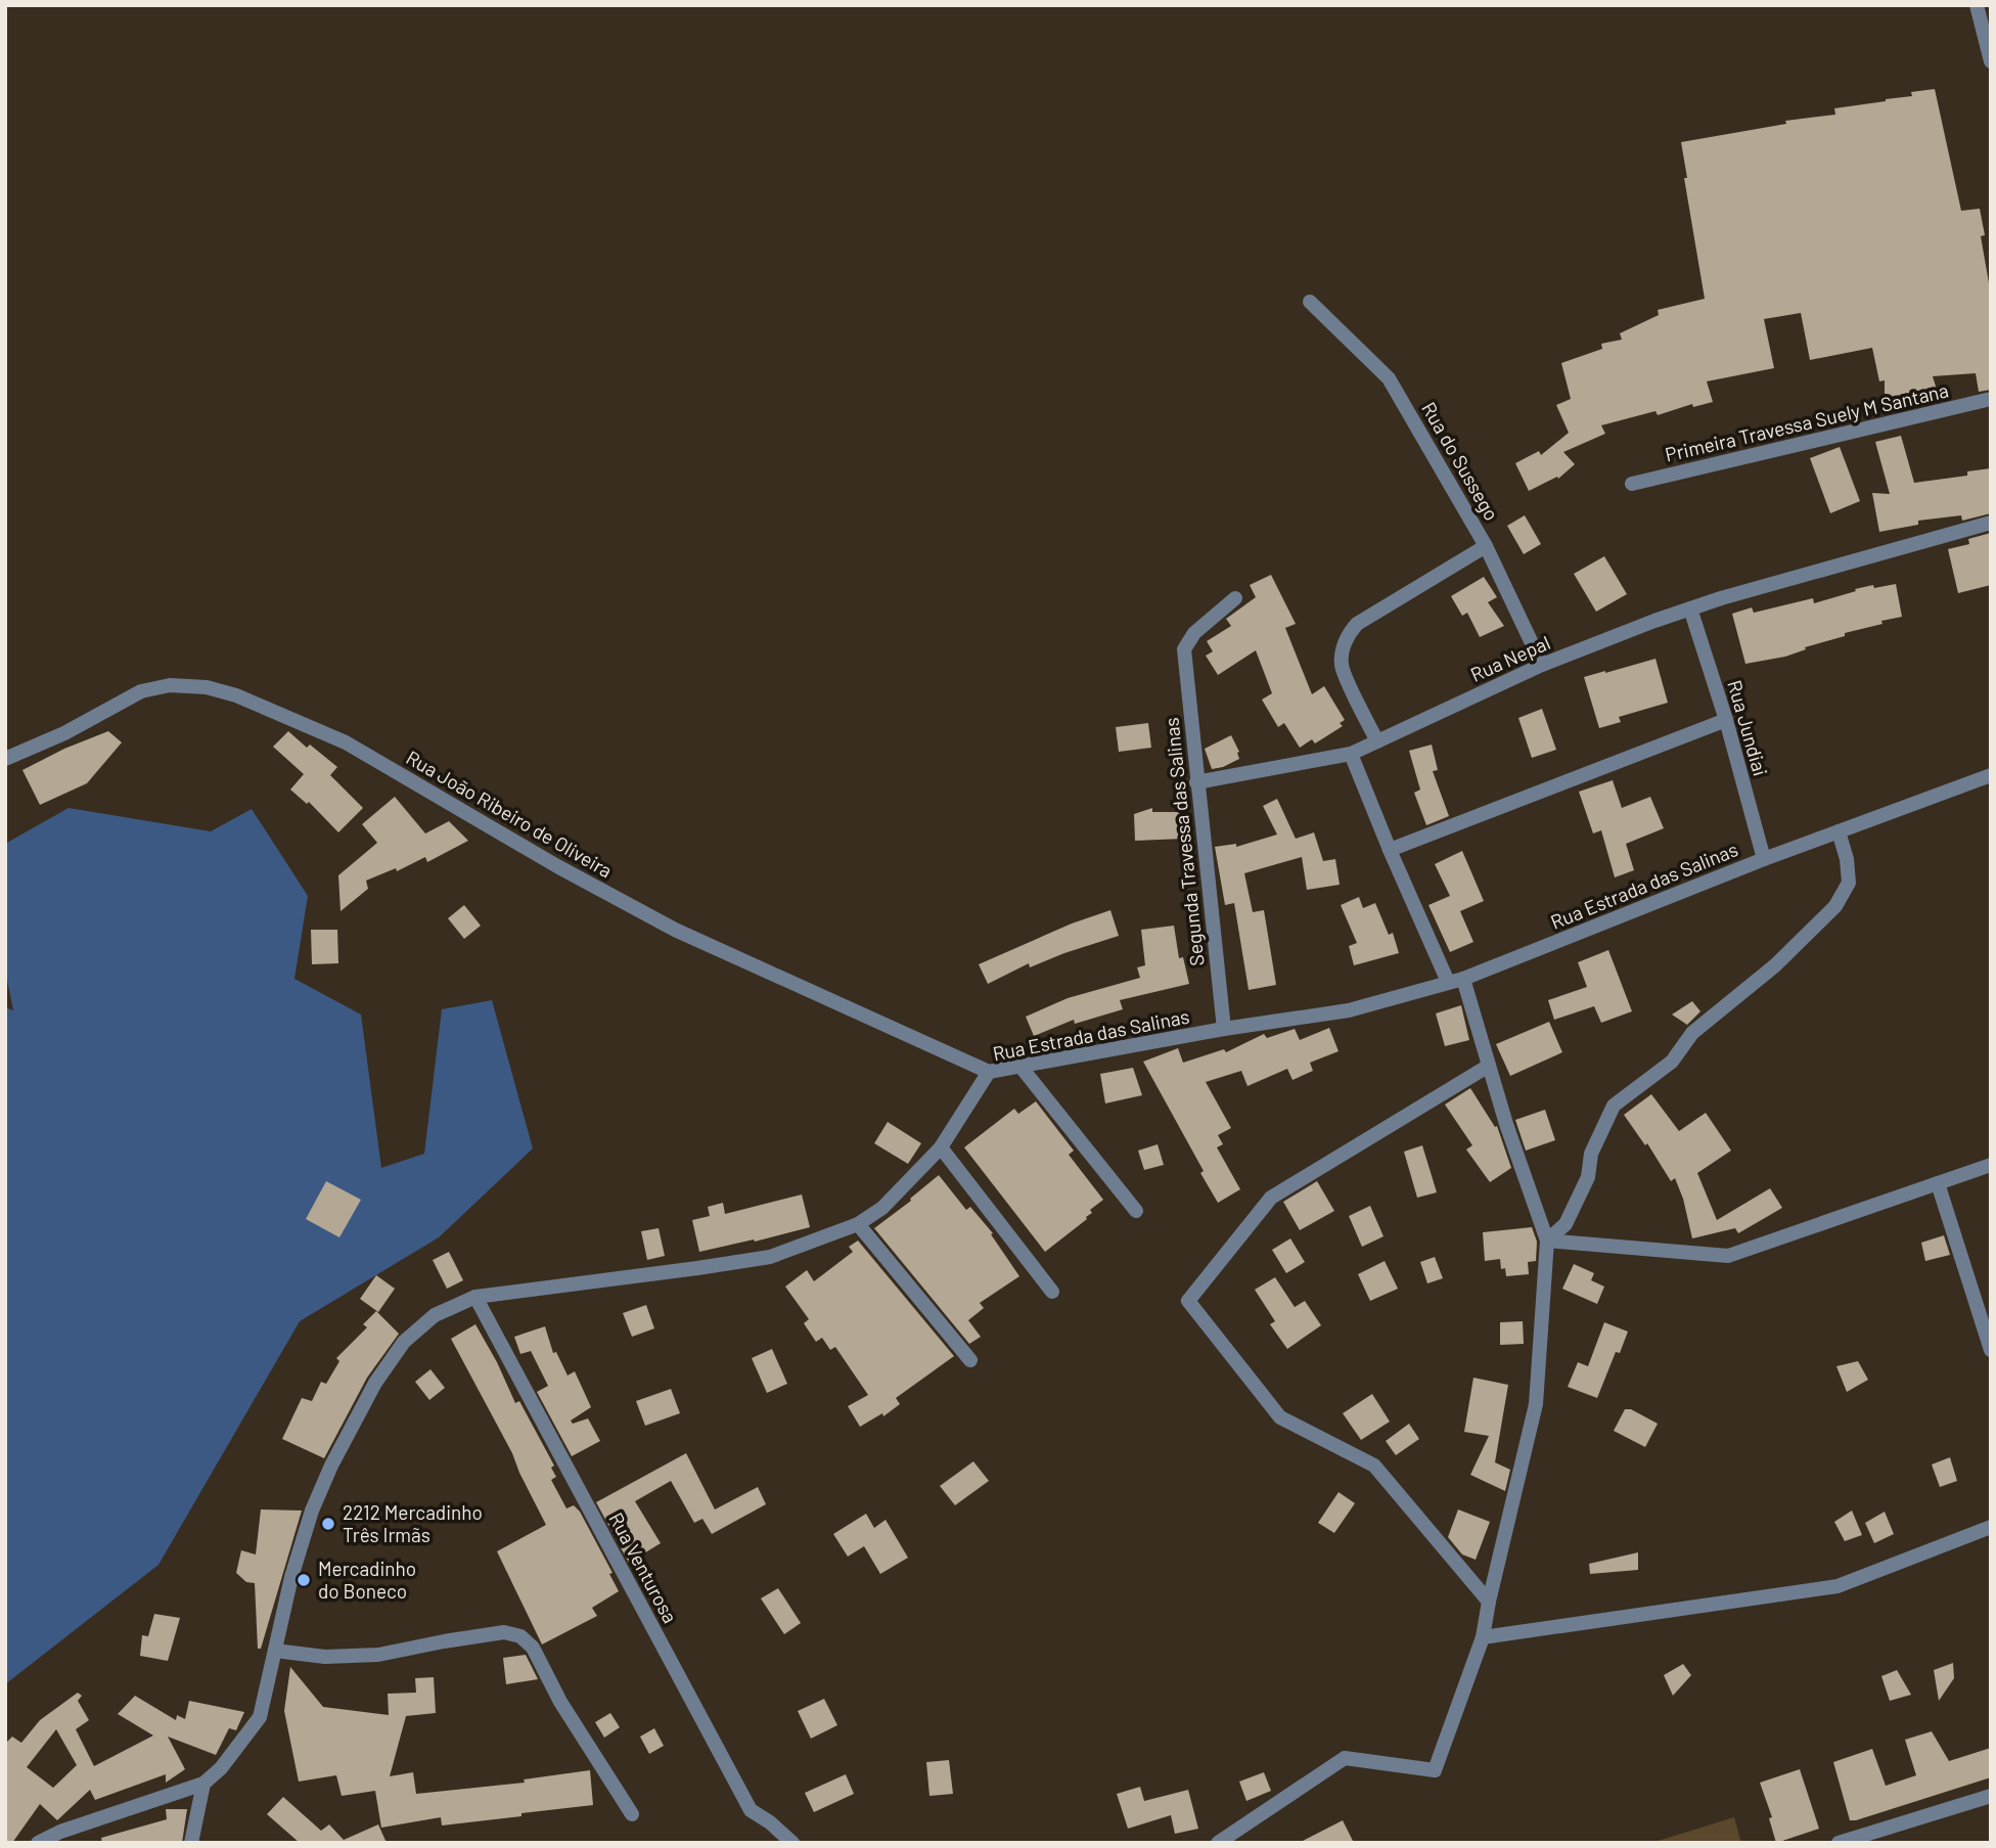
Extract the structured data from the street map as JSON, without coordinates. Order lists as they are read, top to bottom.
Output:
{
  "streets": {
    "street": [
      "Primeira Travessa Suely M Santana",
      "Rua do Sussego",
      "Rua Nepal",
      "Rua Jundiai",
      "Rua João Ribeiro de Oliveira",
      "Segunda Travessa das Salinas",
      "Rua Estrada das Salinas",
      "Rua Venturosa"
    ]
  },
  "crossings": [
    ["Rua do Sussego", "Rua Nepal"],
    ["Rua Nepal", "Rua Jundiai"],
    ["Rua Jundiai", "Rua Estrada das Salinas"],
    ["Rua João Ribeiro de Oliveira", "Rua Estrada das Salinas"],
    ["Segunda Travessa das Salinas", "Rua Estrada das Salinas"],
    ["Rua Estrada das Salinas", "Rua Venturosa"]
  ],
  "places": ["2212 Mercadinho Três Irmãs", "Mercadinho do Boneco"]
}
